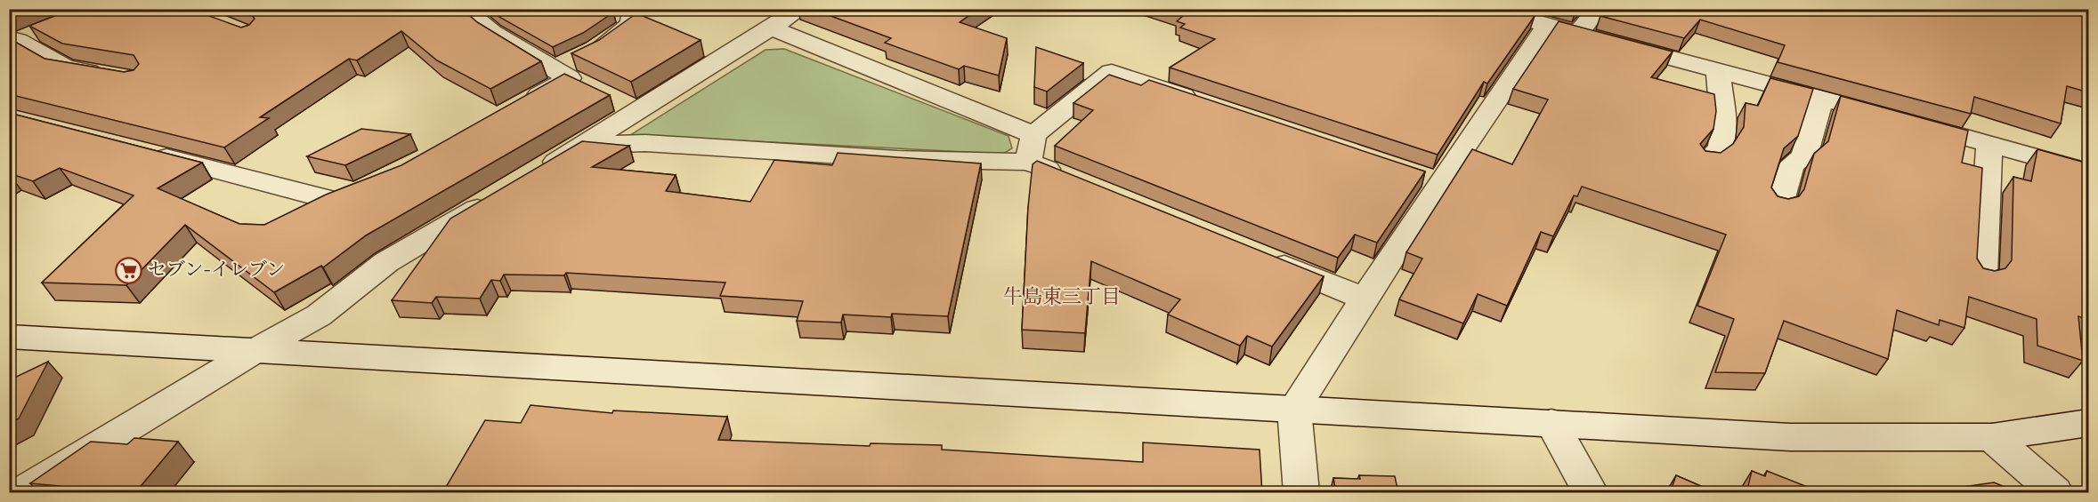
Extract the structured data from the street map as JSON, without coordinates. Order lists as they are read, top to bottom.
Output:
{
  "districts": ["牛島東三丁目"],
  "places": {
    "supermarket": ["セブン-イレブン"]
  }
}
